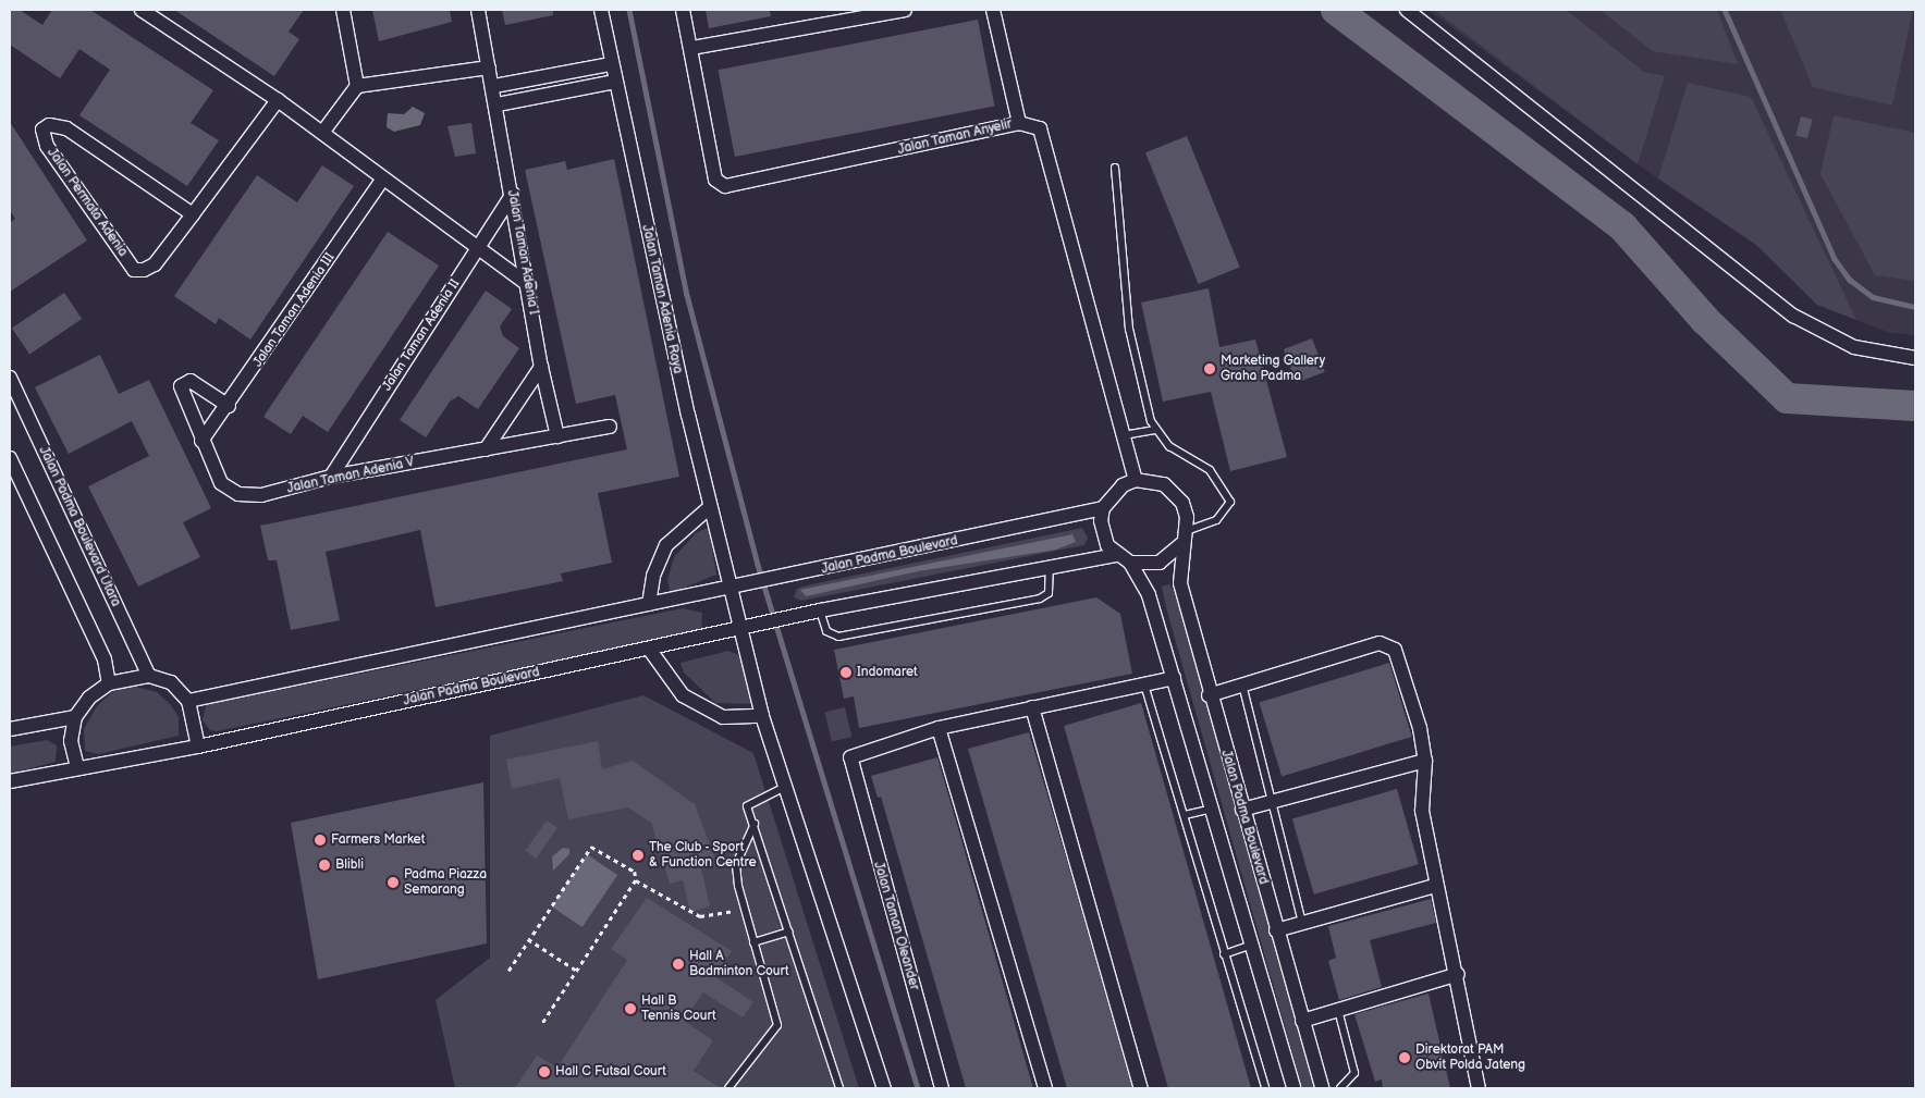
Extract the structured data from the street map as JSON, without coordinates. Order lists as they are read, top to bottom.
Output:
{
  "streets": {
    "street": [
      "Jalan Taman Anyelir",
      "Jalan Permata Adenia",
      "Jalan Taman Adenia I",
      "Jalan Taman Adenia Raya",
      "Jalan Taman Adenia III",
      "Jalan Taman Adenia II",
      "Jalan Taman Adenia V",
      "Jalan Padma Boulevard Utara",
      "Jalan Padma Boulevard",
      "Jalan Taman Oleander"
    ]
  },
  "crossings": [
    ["Jalan Taman Anyelir", "Jalan Padma Boulevard"],
    ["Jalan Taman Adenia I", "Jalan Taman Adenia II"],
    ["Jalan Taman Adenia I", "Jalan Taman Adenia V"],
    ["Jalan Taman Adenia Raya", "Jalan Padma Boulevard"],
    ["Jalan Taman Adenia III", "Jalan Taman Adenia V"],
    ["Jalan Taman Adenia II", "Jalan Taman Adenia V"]
  ],
  "places": [
    "Marketing Gallery Graha Padma",
    "Indomaret",
    "Farmers Market",
    "The Club - Sport & Function Centre",
    "Blibli",
    "Padma Piazza Semarang",
    "Hall A Badminton Court",
    "Hall B Tennis Court",
    "Direktorat PAM Obvit Polda Jateng",
    "Hall C Futsal Court"
  ]
}
